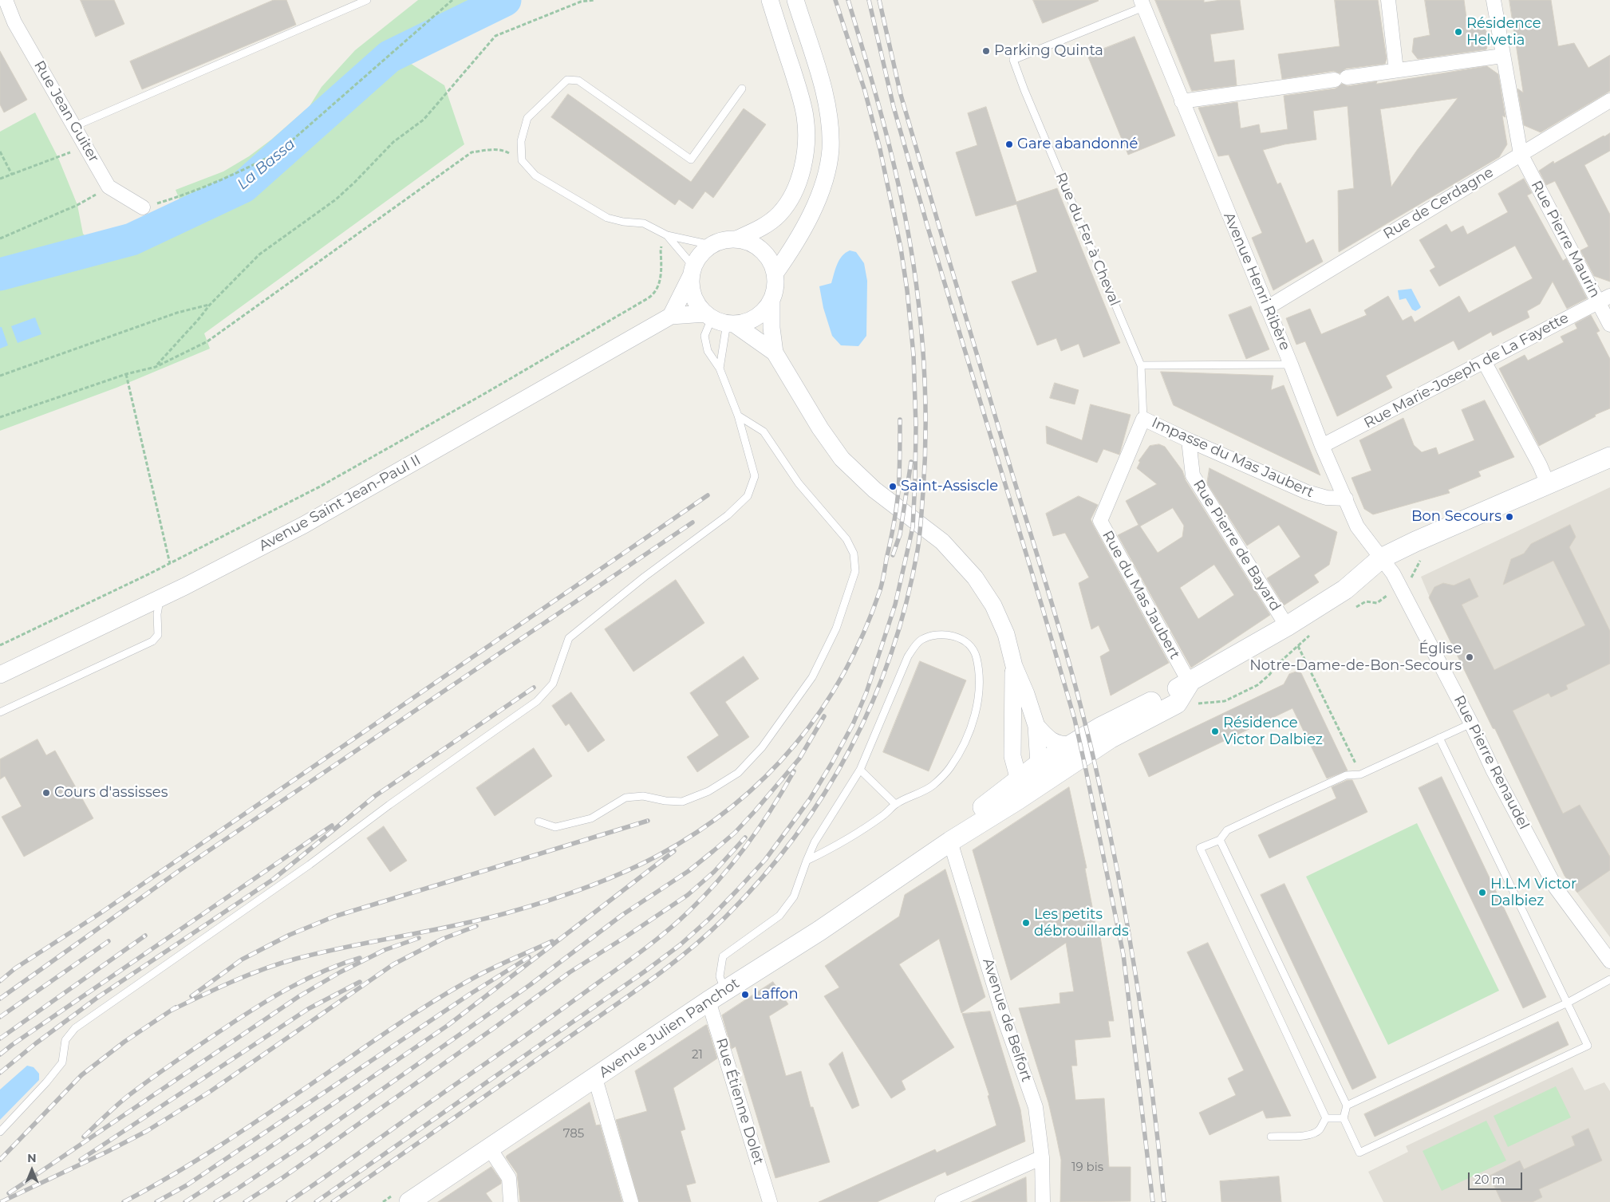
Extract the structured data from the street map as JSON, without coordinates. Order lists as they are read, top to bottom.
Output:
{
  "streets": {
    "main road": ["Avenue Julien Panchot"],
    "street": [
      "Rue Jean Guiter",
      "Rue de Cerdagne",
      "Rue Pierre Maurin",
      "Avenue Henri Ribère",
      "Rue Marie-Joseph de La Fayette",
      "Impasse du Mas Jaubert",
      "Avenue Saint Jean-Paul II",
      "Rue Pierre de Bayard",
      "Rue du Mas Jaubert",
      "Rue Pierre Renaudel",
      "Avenue de Belfort",
      "Rue Étienne Dolet"
    ],
    "lane": ["Rue du Fer à Cheval"]
  },
  "crossings": [
    ["Rue de Cerdagne", "Rue Pierre Maurin"],
    ["Rue de Cerdagne", "Avenue Henri Ribère"],
    ["Rue du Fer à Cheval", "Avenue Henri Ribère"],
    ["Rue Pierre Maurin", "Rue Marie-Joseph de La Fayette"],
    ["Avenue Henri Ribère", "Rue Marie-Joseph de La Fayette"],
    ["Avenue Henri Ribère", "Impasse du Mas Jaubert"],
    ["Avenue Henri Ribère", "Rue Pierre Renaudel"],
    ["Avenue Henri Ribère", "Avenue Julien Panchot"],
    ["Impasse du Mas Jaubert", "Rue Pierre de Bayard"],
    ["Impasse du Mas Jaubert", "Rue du Mas Jaubert"],
    ["Rue Pierre de Bayard", "Avenue Julien Panchot"],
    ["Rue du Mas Jaubert", "Avenue Julien Panchot"],
    ["Rue Pierre Renaudel", "Avenue Julien Panchot"],
    ["Avenue de Belfort", "Avenue Julien Panchot"],
    ["Avenue Julien Panchot", "Rue Étienne Dolet"]
  ],
  "water": ["La Bassa"],
  "places": [
    "Résidence Helvetia",
    "Parking Quinta",
    "Gare abandonné",
    "Saint-Assiscle",
    "Bon Secours",
    "Église Notre-Dame-de-Bon-Secours",
    "Résidence Victor Dalbiez",
    "Cours d'assisses",
    "H.L.M Victor Dalbiez",
    "Les petits débrouillards",
    "Laffon"
  ],
  "house_numbers": ["21", "785", "19 bis"],
  "scale_bar": "20 m",
  "north": "top"
}
